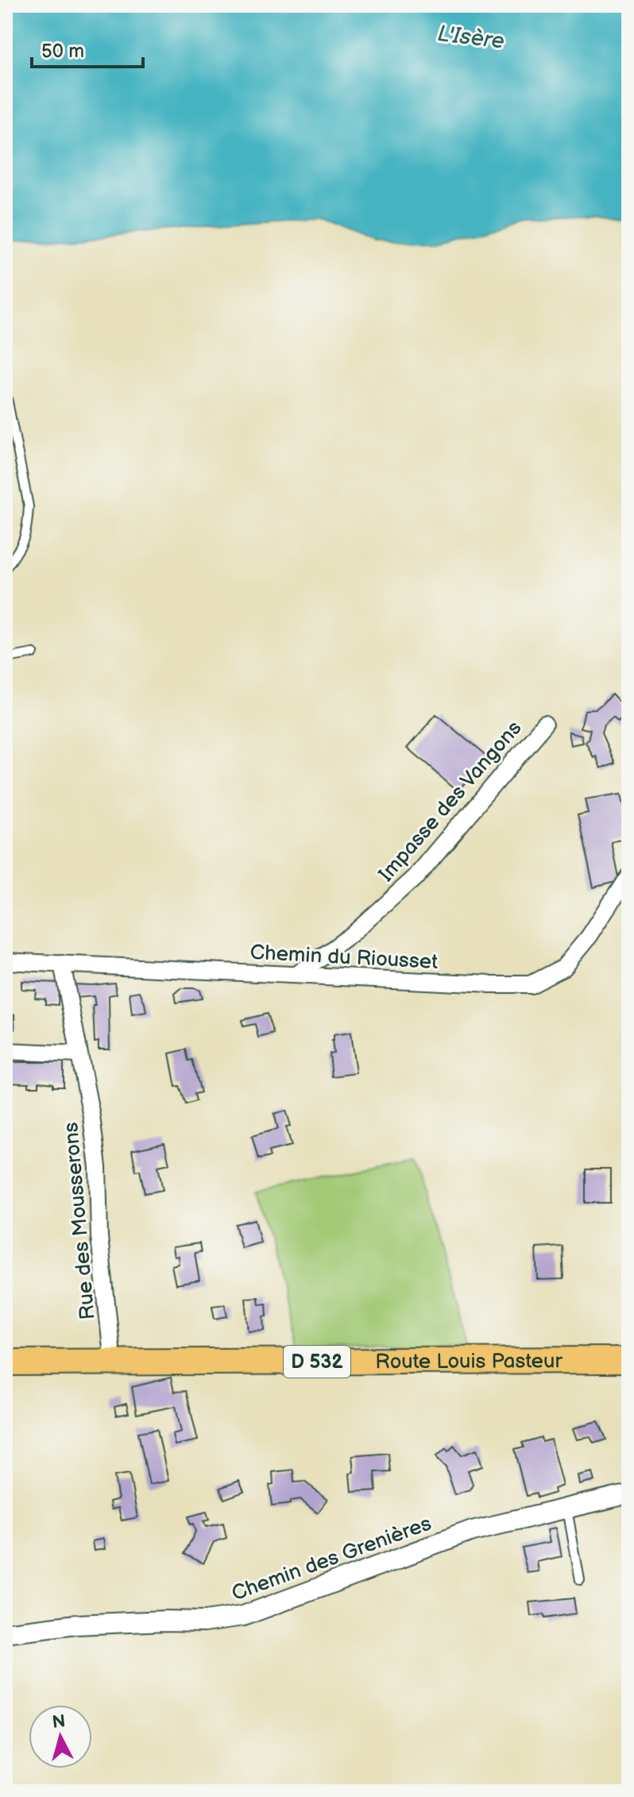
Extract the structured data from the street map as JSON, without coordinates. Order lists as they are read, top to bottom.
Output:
{
  "streets": {
    "main road": ["Route Louis Pasteur", "D 532"],
    "street": [
      "Impasse des Vangons",
      "Chemin du Riousset",
      "Rue des Mousserons",
      "Chemin des Grenières"
    ]
  },
  "crossings": [
    ["Impasse des Vangons", "Chemin du Riousset"],
    ["Chemin du Riousset", "Rue des Mousserons"],
    ["Rue des Mousserons", "Route Louis Pasteur"]
  ],
  "water": ["L'Isère"],
  "scale_bar": "50 m",
  "north": "top"
}
